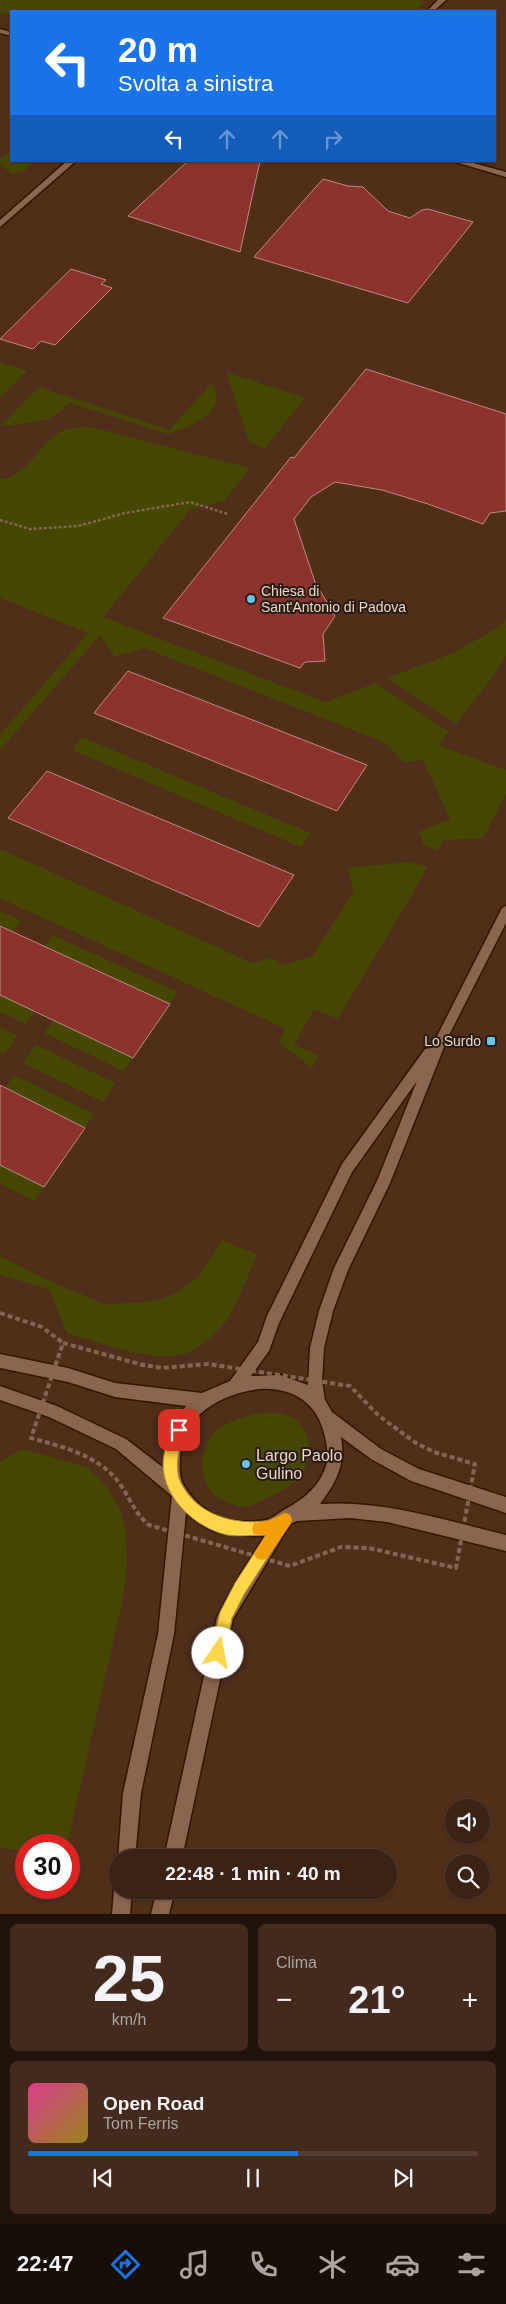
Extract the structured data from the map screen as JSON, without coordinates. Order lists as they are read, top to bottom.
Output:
{
  "places": {
    "other": ["Chiesa di Sant'Antonio di Padova", "Largo Paolo Gulino"],
    "transit": ["Lo Surdo"]
  },
  "page": {
    "turn": ["20 m", "Svolta a sinistra"],
    "limit": "30",
    "trip": "22:48 · 1 min · 40 m",
    "tile": [
      ["25", "km/h"],
      "Clima"
    ],
    "heat": ["−", "21°", "+"],
    "song": ["Open Road", "Tom Ferris"],
    "tabs": "22:47"
  }
}
